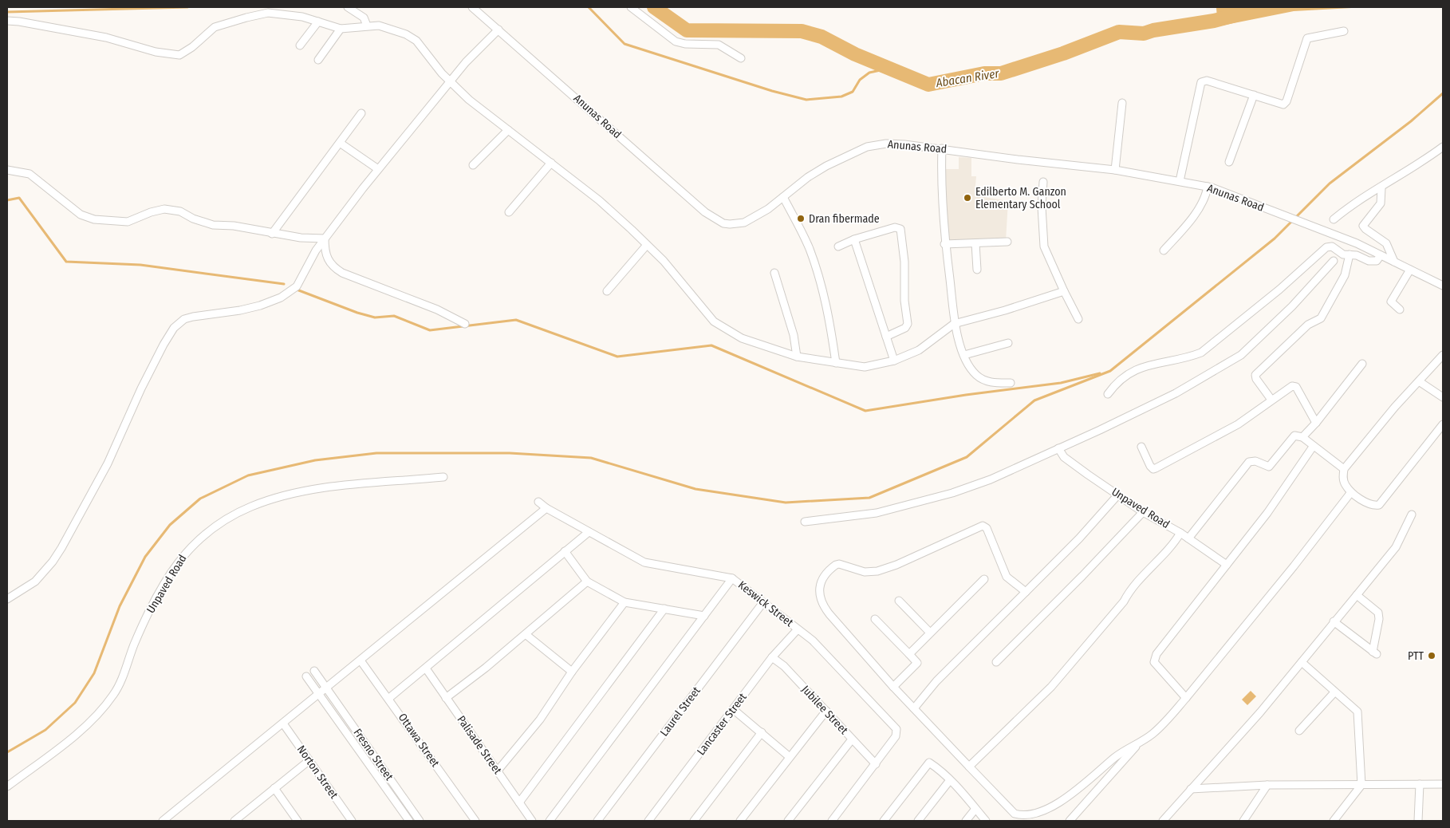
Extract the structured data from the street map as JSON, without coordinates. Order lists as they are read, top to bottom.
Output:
{
  "streets": {
    "street": [
      "Anunas Road",
      "Unpaved Road",
      "Keswick Street",
      "Jubilee Street",
      "Laurel Street",
      "Lancaster Street",
      "Ottawa Street",
      "Palisade Street",
      "Fresno Street",
      "Norton Street"
    ]
  },
  "crossings": [
    ["Keswick Street", "Jubilee Street"],
    ["Keswick Street", "Laurel Street"],
    ["Keswick Street", "Lancaster Street"],
    ["Jubilee Street", "Lancaster Street"]
  ],
  "water": ["Abacan River"],
  "places": ["Edilberto M. Ganzon Elementary School", "Dran fibermade", "PTT"]
}
